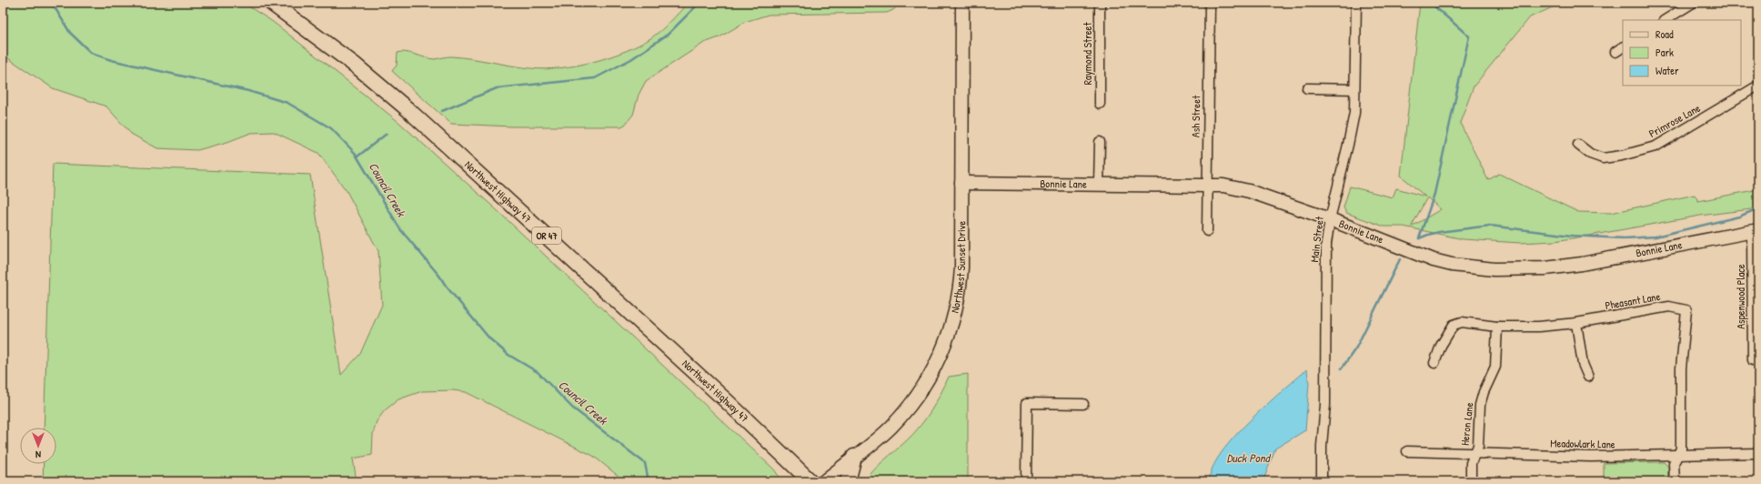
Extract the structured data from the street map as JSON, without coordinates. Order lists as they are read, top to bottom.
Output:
{
  "streets": {
    "main road": ["Northwest Highway 47", "OR 47"],
    "street": [
      "Raymond Street",
      "Ash Street",
      "Primrose Lane",
      "Bonnie Lane",
      "Main Street",
      "Northwest Sunset Drive",
      "Aspenwood Place",
      "Pheasant Lane",
      "Heron Lane",
      "Meadowlark Lane"
    ]
  },
  "crossings": [
    ["Ash Street", "Bonnie Lane"],
    ["Bonnie Lane", "Main Street"],
    ["Bonnie Lane", "Northwest Sunset Drive"],
    ["Bonnie Lane", "Aspenwood Place"],
    ["Pheasant Lane", "Heron Lane"],
    ["Pheasant Lane", "Meadowlark Lane"],
    ["Heron Lane", "Meadowlark Lane"]
  ],
  "water": ["Council Creek", "Duck Pond"],
  "legend": ["Road", "Park", "Water"],
  "north": "bottom"
}
